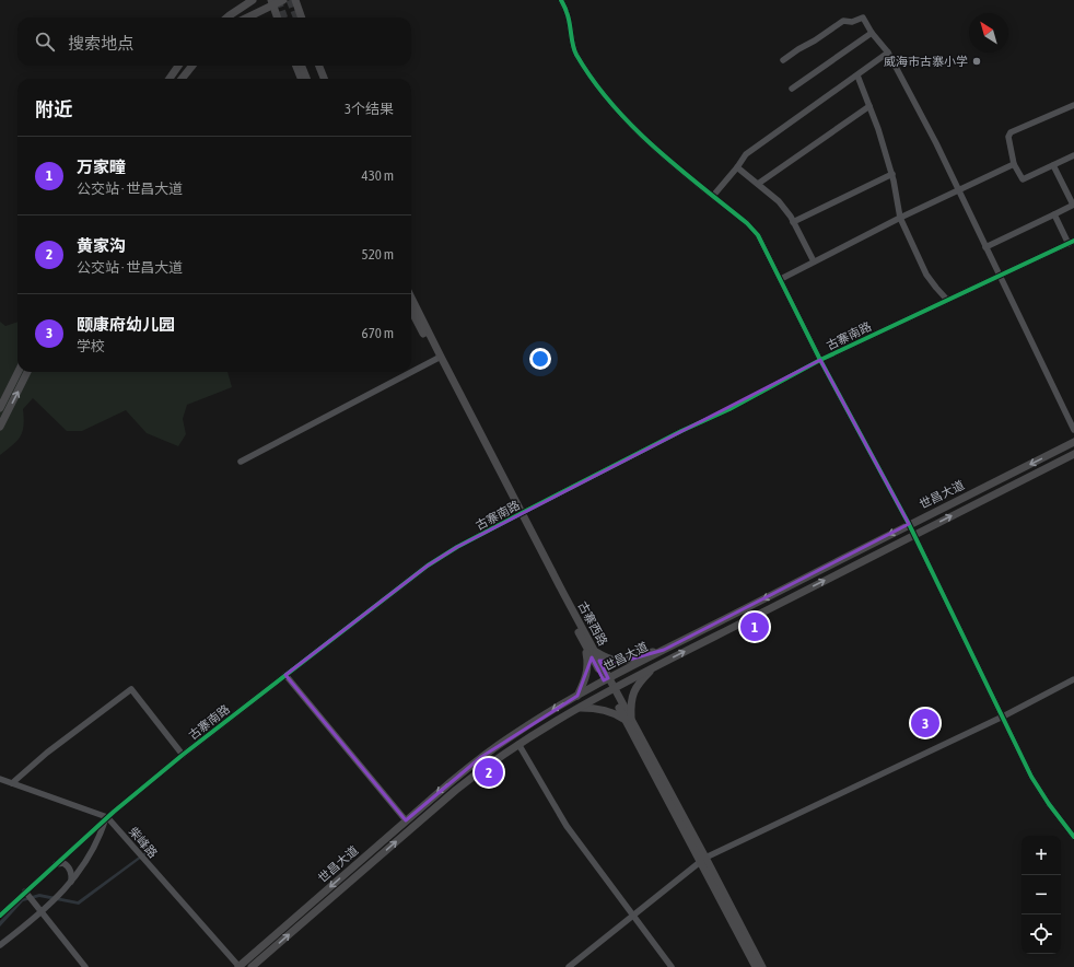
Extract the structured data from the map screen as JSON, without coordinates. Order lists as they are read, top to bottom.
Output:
{
  "streets": {
    "main road": ["世昌大道", "古寨西路"],
    "street": ["古寨南路", "柴峰路"]
  },
  "crossings": [
    ["古寨南路", "古寨西路"],
    ["古寨南路", "柴峰路"],
    ["世昌大道", "古寨西路"],
    ["世昌大道", "柴峰路"]
  ],
  "places": ["威海市古寨小学"],
  "north": "top left",
  "page": {
    "search": "搜索地点",
    "heading": ["附近", "3个结果"],
    "list": [
      {
        "mark": "1",
        "name": "万家疃",
        "note": "公交站 · 世昌大道",
        "value": "430 m"
      },
      {
        "mark": "2",
        "name": "黄家沟",
        "note": "公交站 · 世昌大道",
        "value": "520 m"
      },
      {
        "mark": "3",
        "name": "颐康府幼儿园",
        "note": "学校",
        "value": "670 m"
      }
    ],
    "pins": ["1", "3", "2"],
    "map_buttons": ["+", "−"]
  }
}
